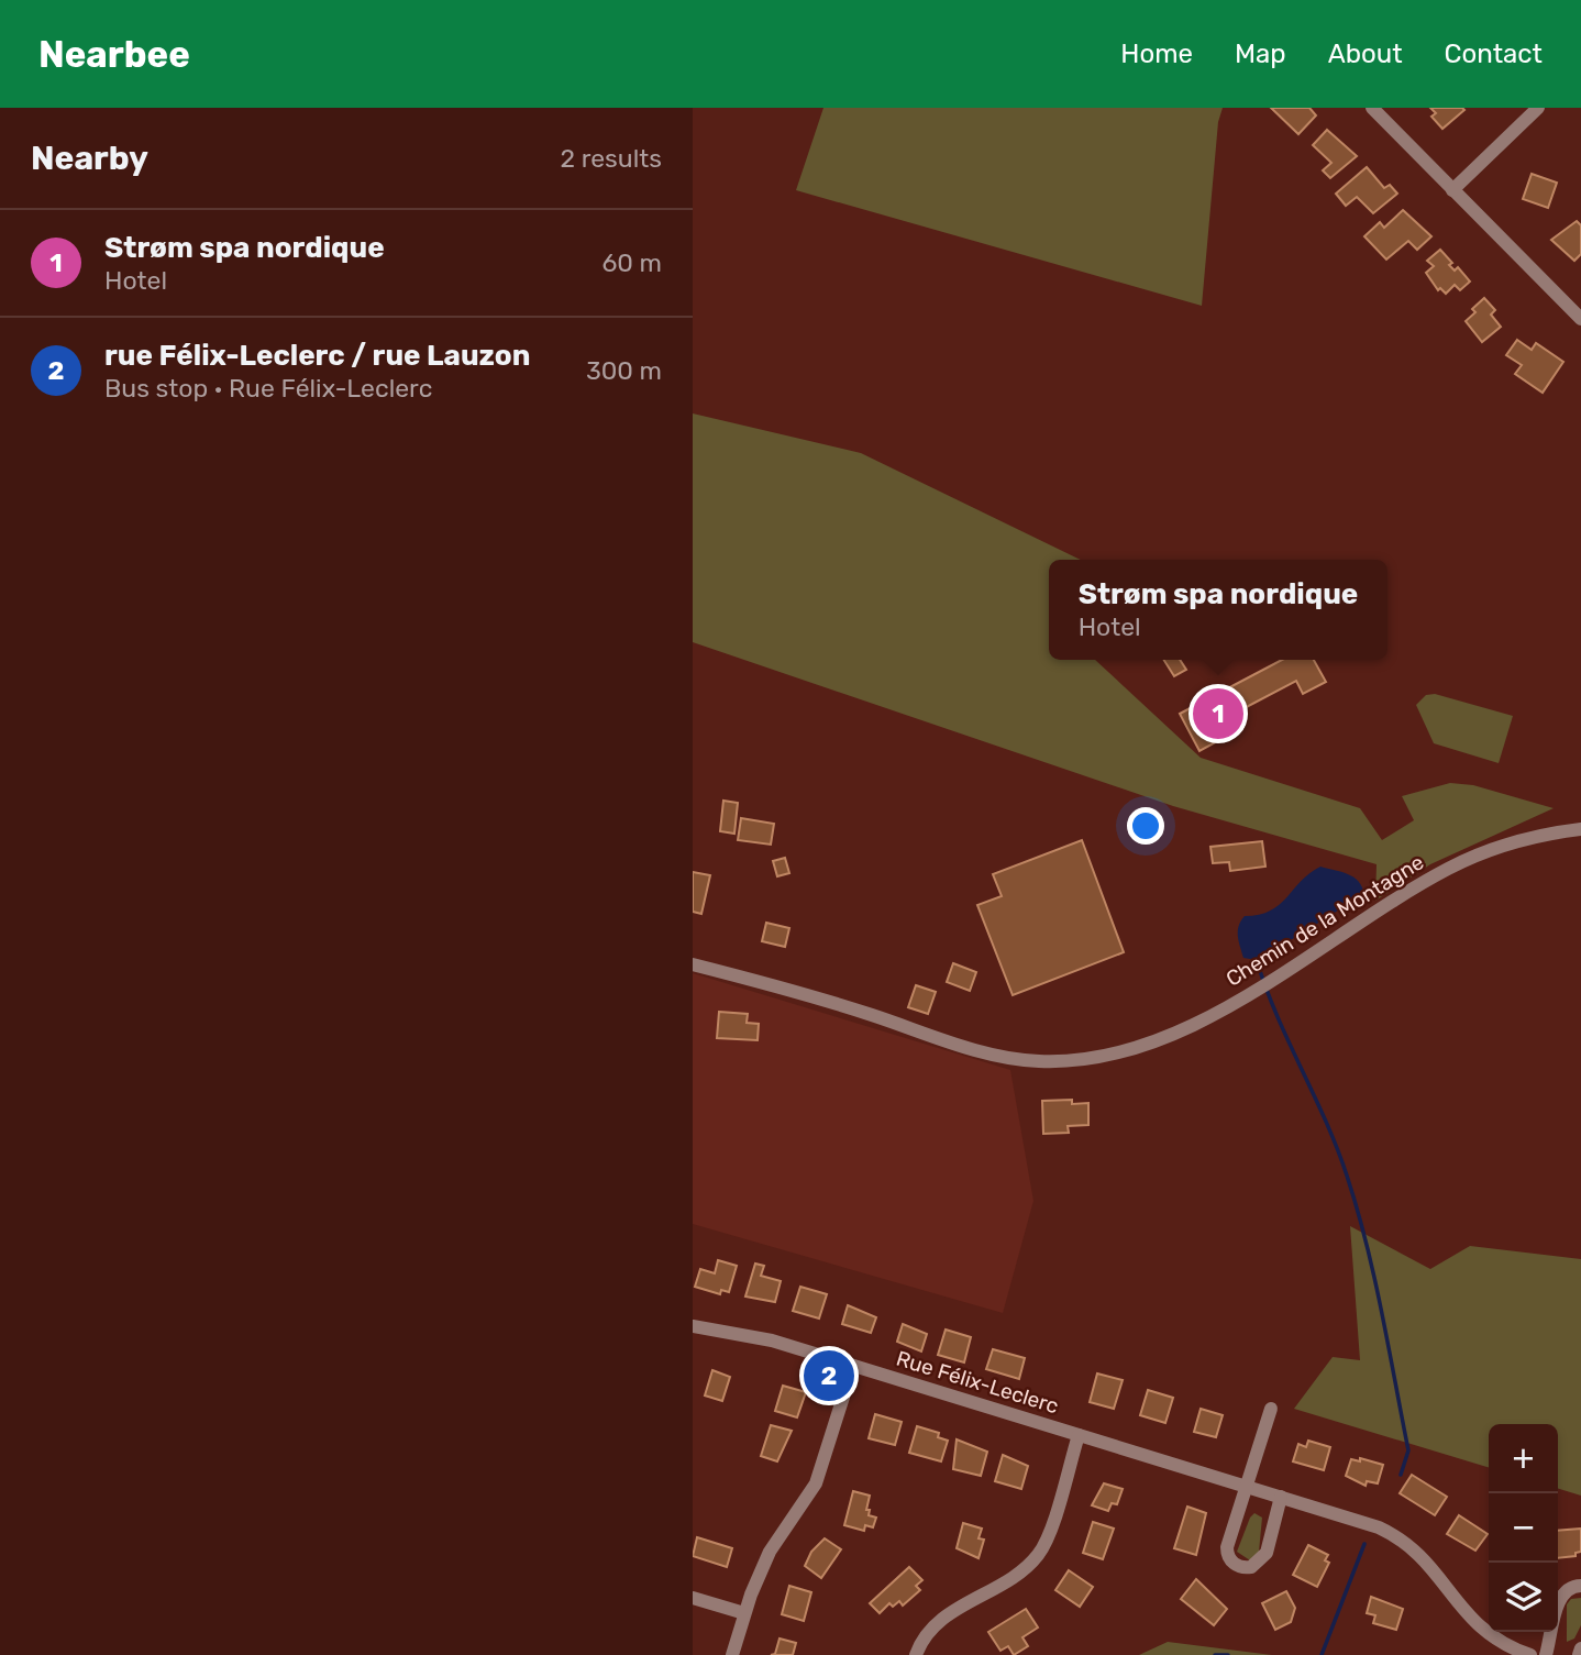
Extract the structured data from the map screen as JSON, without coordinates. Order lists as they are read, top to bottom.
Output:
{
  "streets": {
    "street": ["Chemin de la Montagne", "Rue Félix-Leclerc"]
  },
  "page": {
    "header": "Nearbee",
    "nav": [
      "Home",
      "Map",
      "About",
      "Contact"
    ],
    "heading": ["Nearby", "2 results"],
    "list": [
      {
        "mark": "1",
        "name": "Strøm spa nordique",
        "note": "Hotel",
        "value": "60 m"
      },
      {
        "mark": "2",
        "name": "rue Félix-Leclerc / rue Lauzon",
        "note": "Bus stop · Rue Félix-Leclerc",
        "value": "300 m"
      }
    ],
    "popup": ["Strøm spa nordique", "Hotel"],
    "pins": ["1", "2"],
    "map_buttons": ["+", "−"]
  }
}
